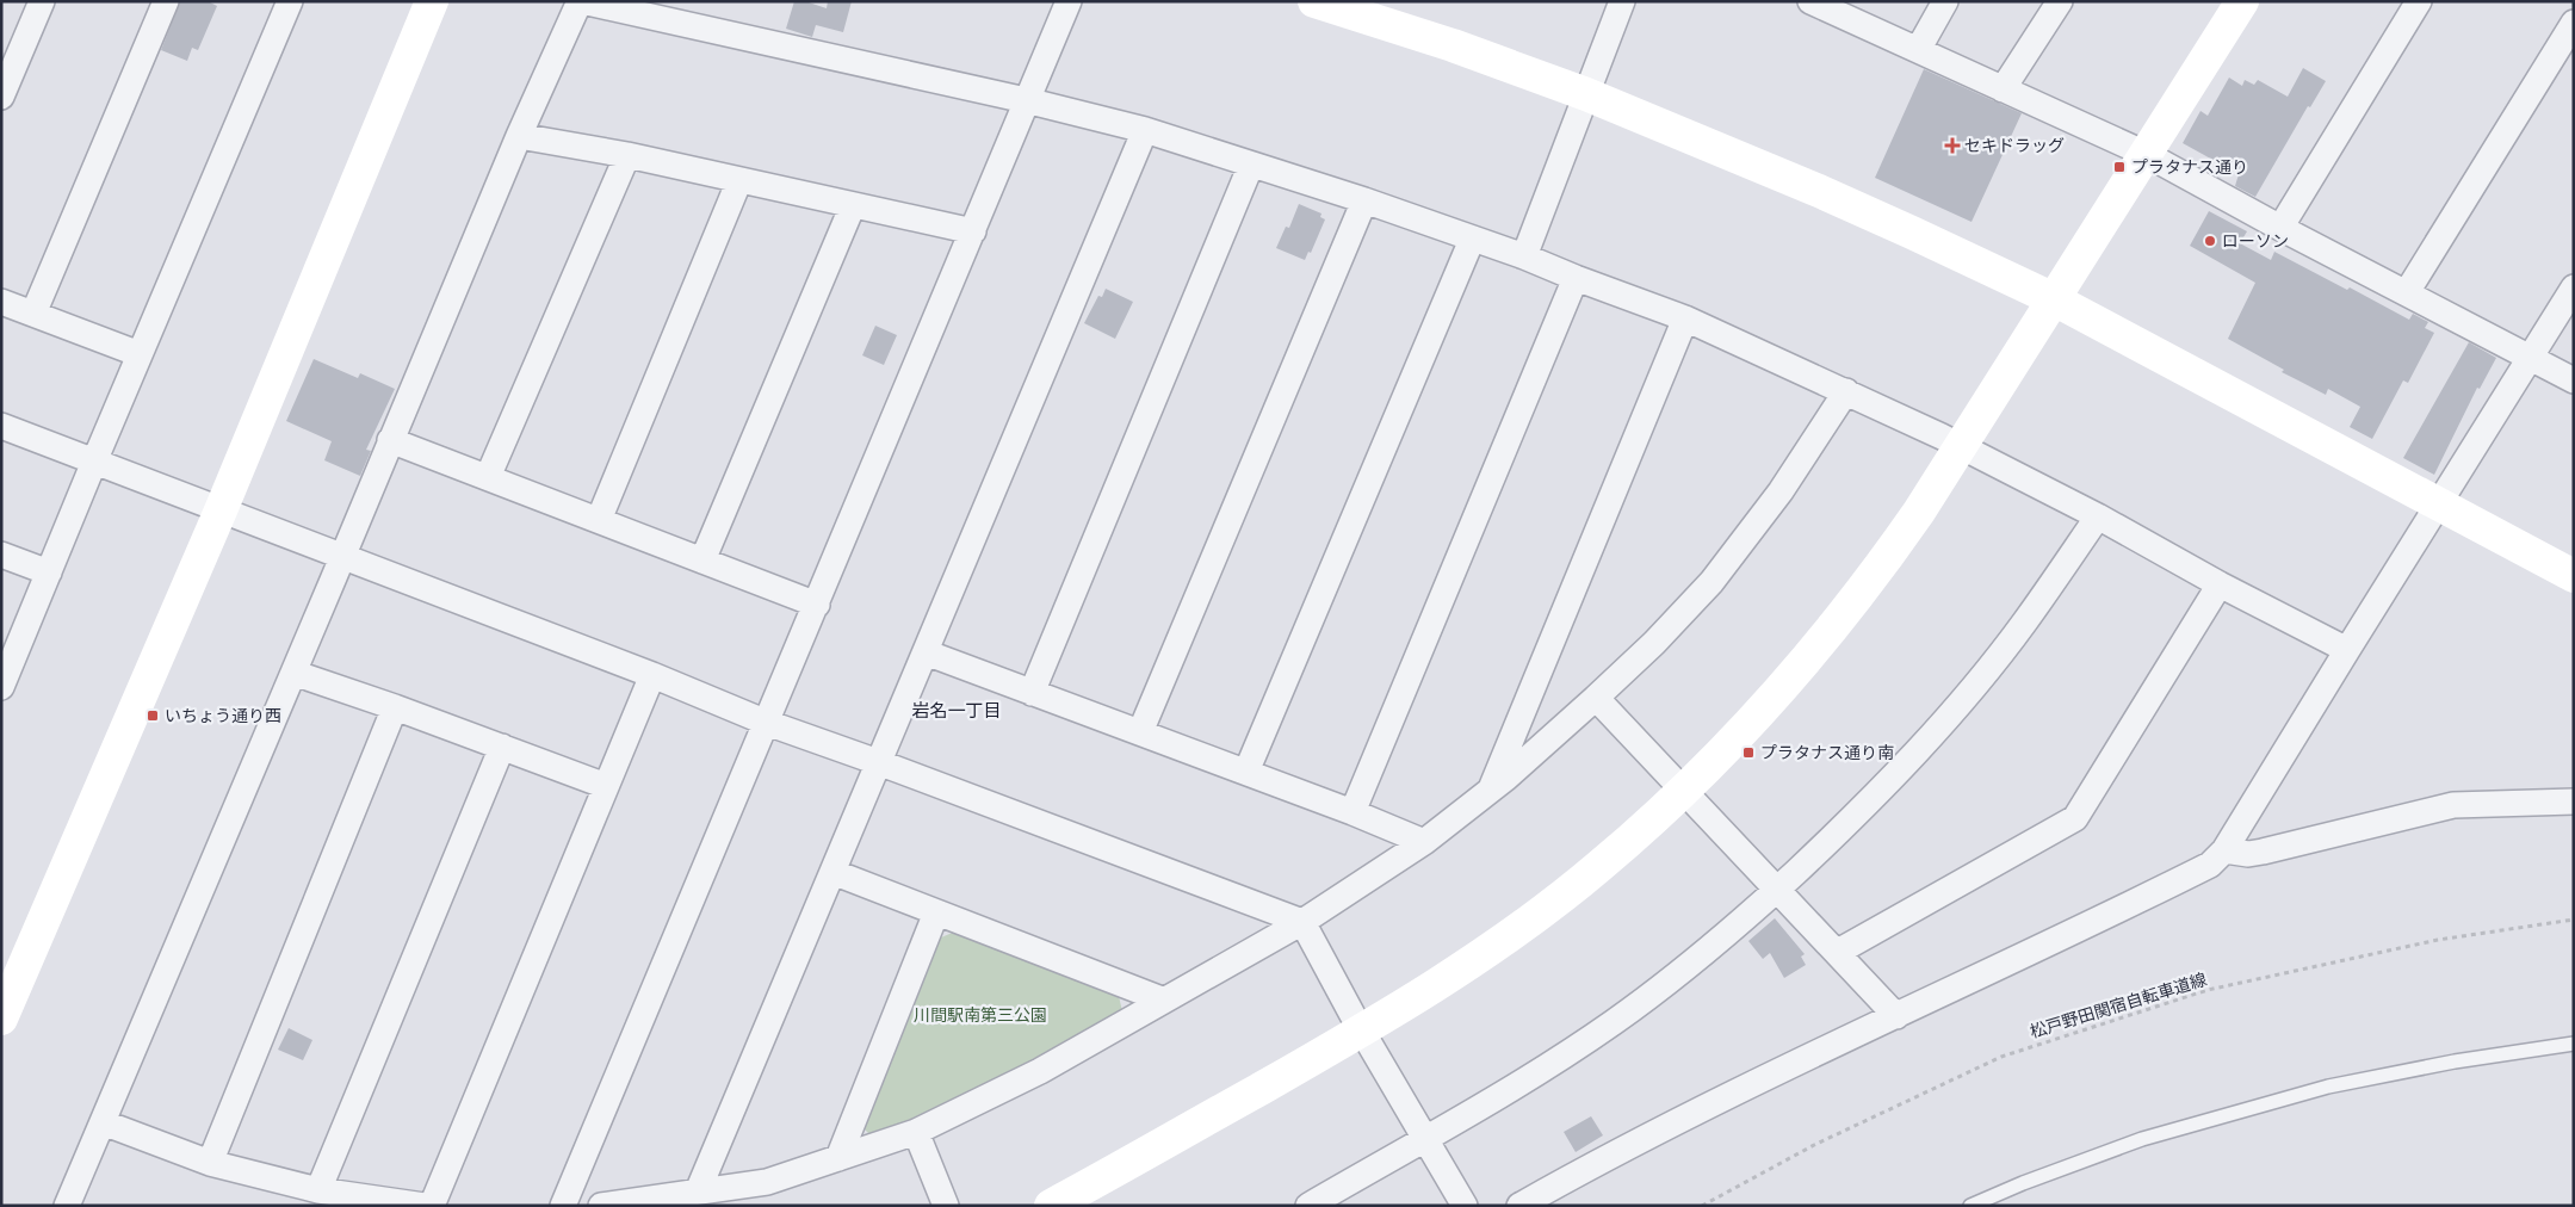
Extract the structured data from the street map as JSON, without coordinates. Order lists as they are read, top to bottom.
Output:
{
  "streets": {
    "path": ["松戸野田関宿自転車道線"]
  },
  "districts": ["岩名一丁目"],
  "parks": ["川間駅南第三公園"],
  "places": {
    "health": ["セキドラッグ"],
    "transit": ["プラタナス通り", "いちょう通り西", "プラタナス通り南"],
    "other": ["ローソン"]
  }
}
